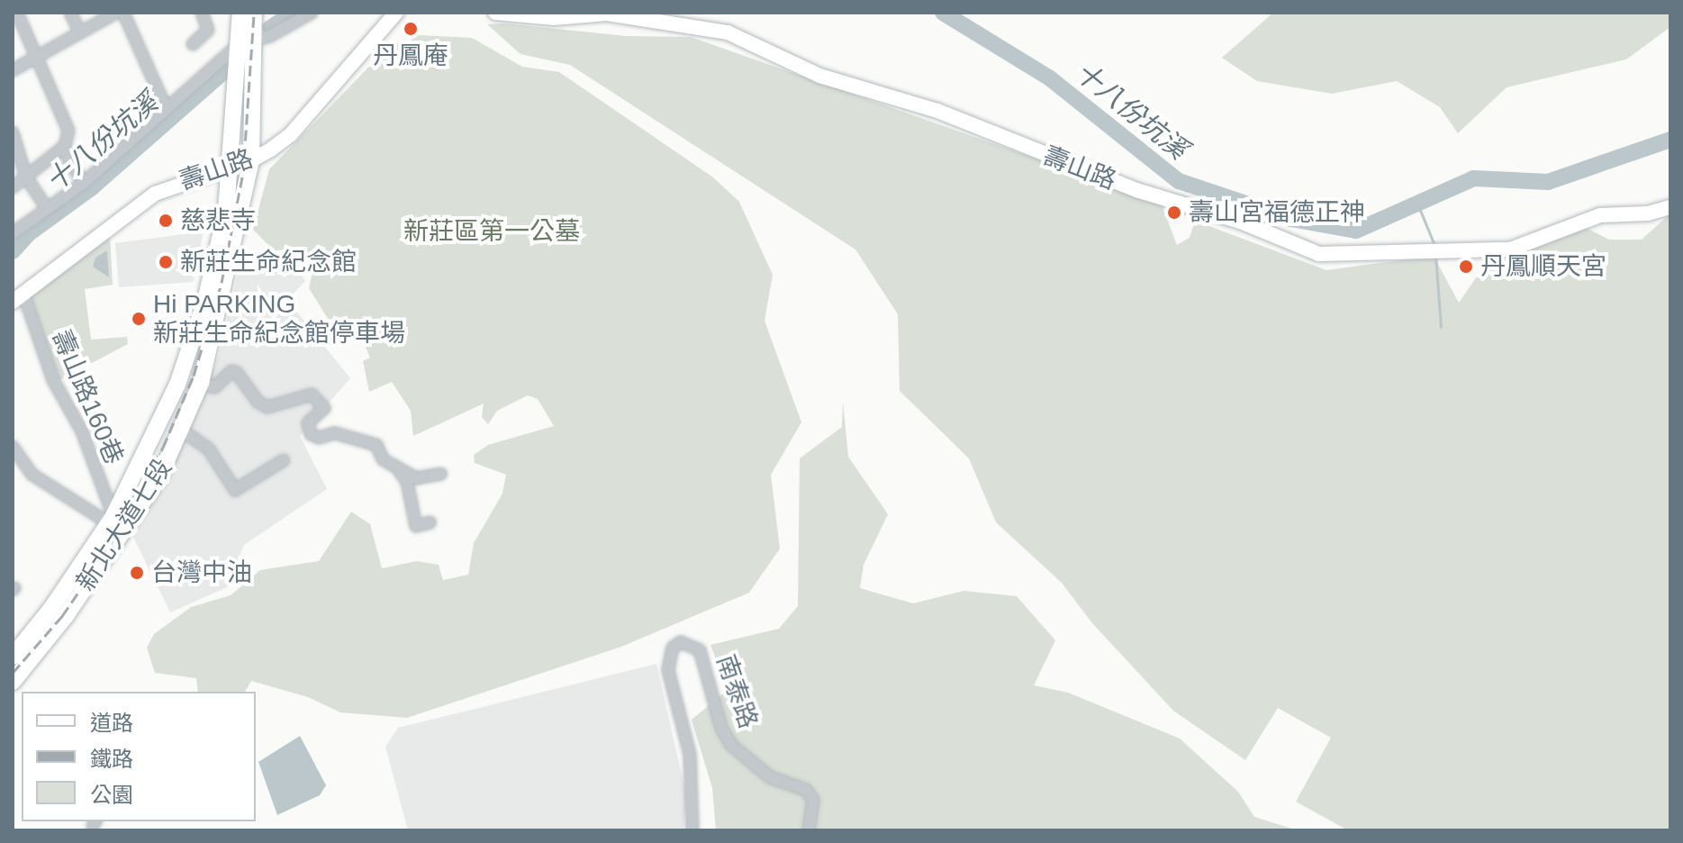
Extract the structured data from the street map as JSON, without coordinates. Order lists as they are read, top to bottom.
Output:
{
  "streets": {
    "main road": ["新北大道七段"],
    "street": ["壽山路", "壽山路160巷", "南泰路"]
  },
  "crossings": [
    ["壽山路", "壽山路160巷"],
    ["壽山路", "新北大道七段"],
    ["壽山路160巷", "新北大道七段"]
  ],
  "water": ["十八份坑溪"],
  "parks": ["新莊區第一公墓"],
  "places": [
    "丹鳳庵",
    "壽山宮福德正神",
    "慈悲寺",
    "新莊生命紀念館",
    "丹鳳順天宮",
    "Hi PARKING 新莊生命紀念館停車場",
    "台灣中油"
  ],
  "legend": ["道路", "鐵路", "公園"]
}
